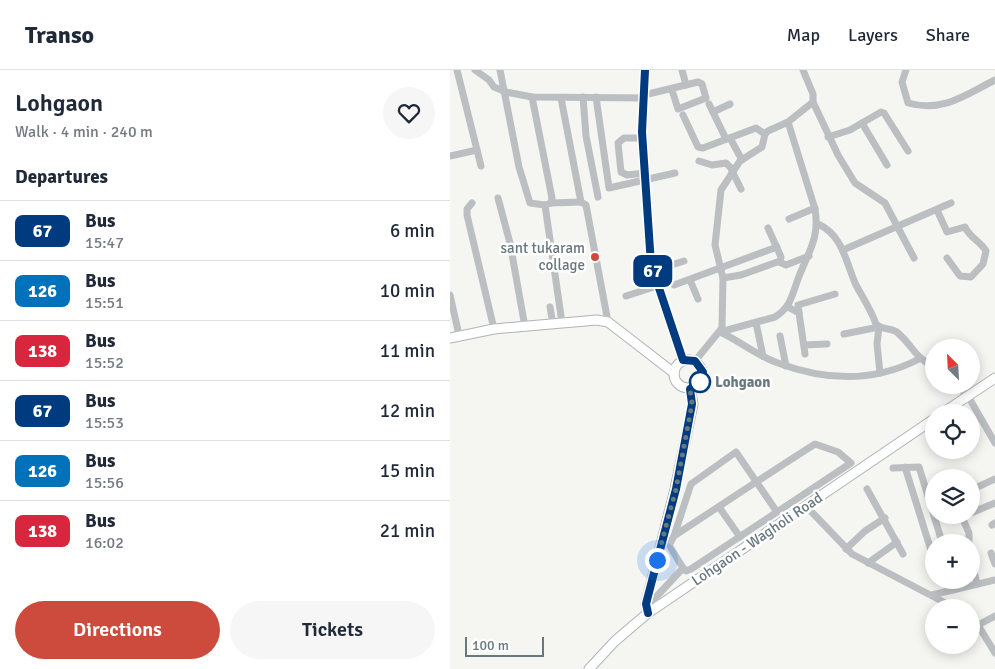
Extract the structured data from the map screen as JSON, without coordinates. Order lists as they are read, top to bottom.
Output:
{
  "streets": {
    "main road": ["Lohgaon - Wagholi Road"]
  },
  "places": ["sant tukaram collage", "Lohgaon"],
  "lines": ["bus line 67"],
  "scale_bar": "100 m",
  "north": "top left",
  "page": {
    "header": "Transo",
    "nav": ["Map", "Layers", "Share"],
    "heading": [
      ["Lohgaon", "Walk · 4 min · 240 m"],
      "Departures"
    ],
    "on_map": "67",
    "list": [
      {
        "mark": "67",
        "name": "Bus",
        "note": "15:47",
        "value": "6 min"
      },
      {
        "mark": "126",
        "name": "Bus",
        "note": "15:51",
        "value": "10 min"
      },
      {
        "mark": "138",
        "name": "Bus",
        "note": "15:52",
        "value": "11 min"
      },
      {
        "mark": "67",
        "name": "Bus",
        "note": "15:53",
        "value": "12 min"
      },
      {
        "mark": "126",
        "name": "Bus",
        "note": "15:56",
        "value": "15 min"
      },
      {
        "mark": "138",
        "name": "Bus",
        "note": "16:02",
        "value": "21 min"
      }
    ],
    "map_buttons": ["+", "−"],
    "buttons": ["Directions", "Tickets"],
    "scale": "100 m"
  }
}
